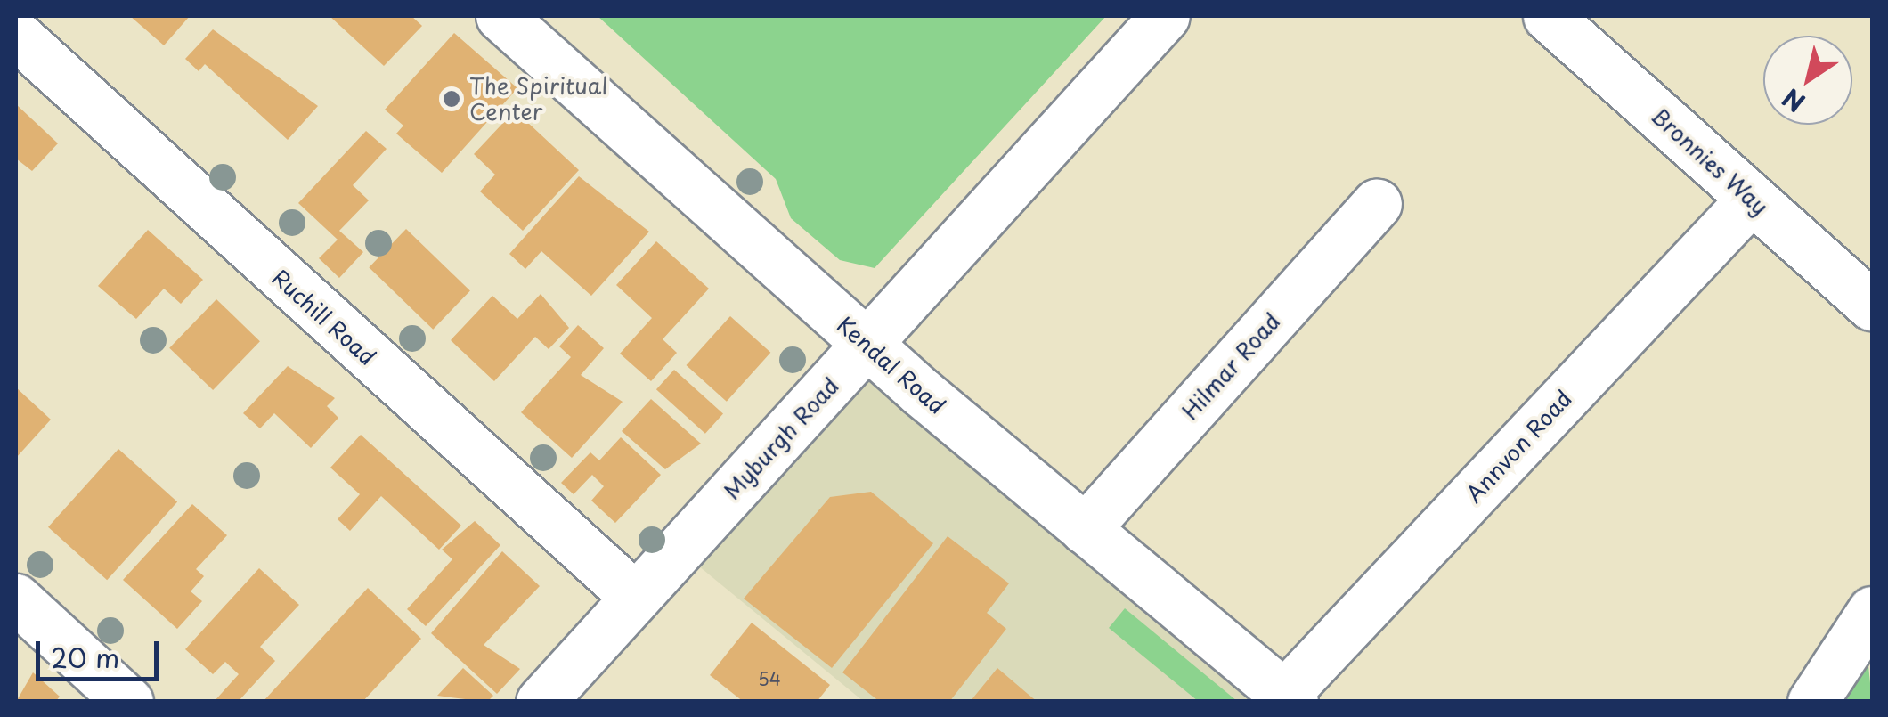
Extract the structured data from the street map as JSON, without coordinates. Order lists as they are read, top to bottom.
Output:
{
  "streets": {
    "street": [
      "Bronnies Way",
      "Ruchill Road",
      "Kendal Road",
      "Hilmar Road",
      "Myburgh Road",
      "Annvon Road"
    ]
  },
  "crossings": [
    ["Bronnies Way", "Annvon Road"],
    ["Ruchill Road", "Myburgh Road"],
    ["Kendal Road", "Hilmar Road"],
    ["Kendal Road", "Myburgh Road"],
    ["Kendal Road", "Annvon Road"]
  ],
  "places": ["The Spiritual Center"],
  "house_numbers": ["54"],
  "scale_bar": "20 m",
  "north": "bottom left"
}
